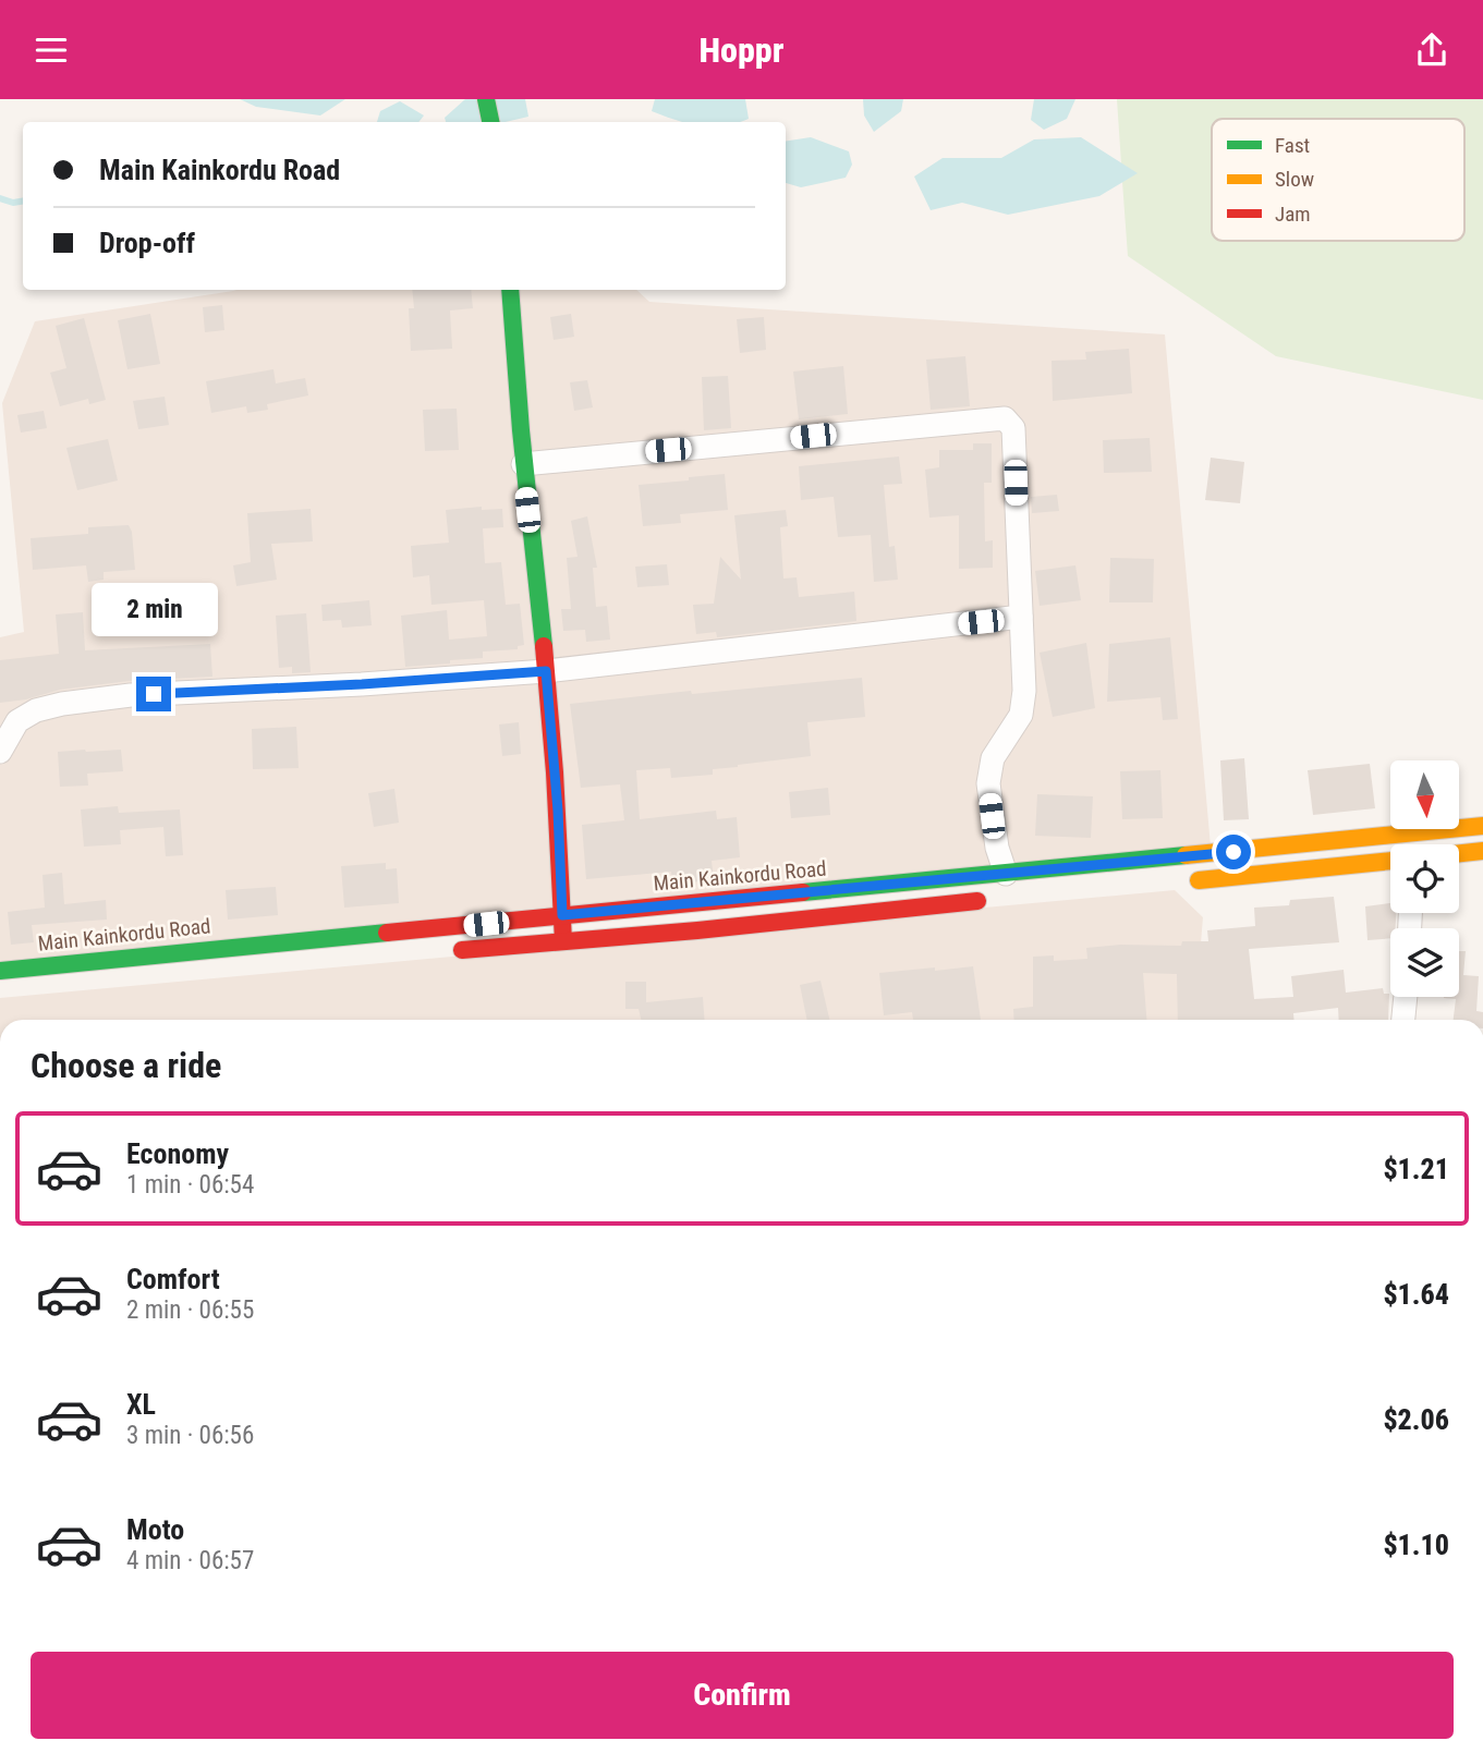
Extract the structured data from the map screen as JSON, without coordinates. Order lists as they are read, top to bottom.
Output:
{
  "streets": {
    "main road": ["Main Kainkordu Road"]
  },
  "legend": ["Fast", "Slow", "Jam"],
  "north": "bottom",
  "page": {
    "header": "Hoppr",
    "banner": ["Main Kainkordu Road", "Drop-off"],
    "bubble": "2 min",
    "heading": "Choose a ride",
    "list": [
      {
        "name": "Economy",
        "note": "1 min · 06:54",
        "value": "$1.21"
      },
      {
        "name": "Comfort",
        "note": "2 min · 06:55",
        "value": "$1.64"
      },
      {
        "name": "XL",
        "note": "3 min · 06:56",
        "value": "$2.06"
      },
      {
        "name": "Moto",
        "note": "4 min · 06:57",
        "value": "$1.10"
      }
    ],
    "buttons": "Confirm"
  }
}
